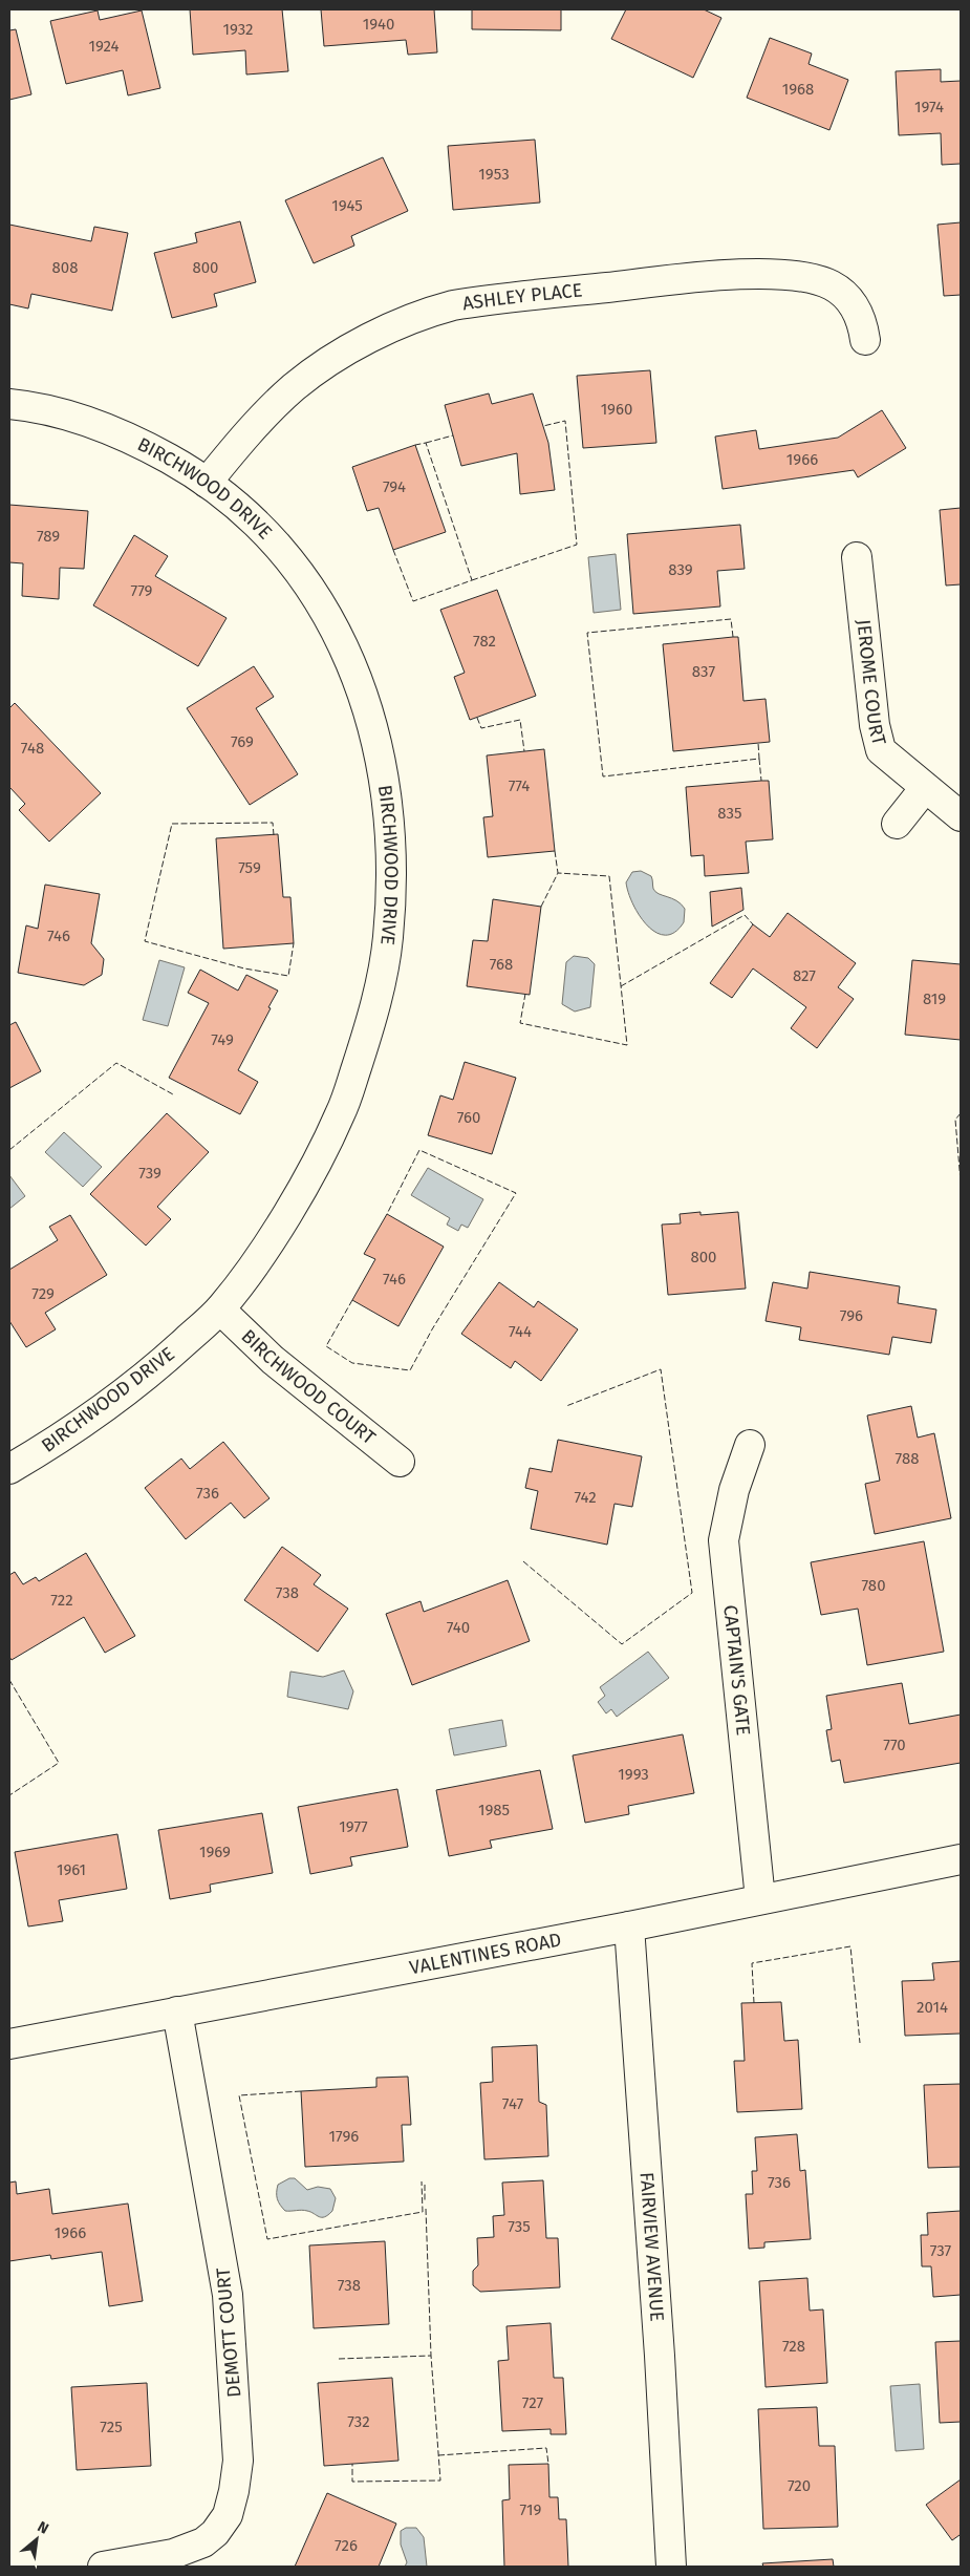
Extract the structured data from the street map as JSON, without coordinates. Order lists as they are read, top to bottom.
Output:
{
  "streets": {
    "street": [
      "ASHLEY PLACE",
      "BIRCHWOOD DRIVE",
      "JEROME COURT",
      "BIRCHWOOD COURT",
      "CAPTAIN'S GATE",
      "VALENTINES ROAD",
      "FAIRVIEW AVENUE",
      "DEMOTT COURT"
    ]
  },
  "crossings": [
    ["ASHLEY PLACE", "BIRCHWOOD DRIVE"],
    ["BIRCHWOOD DRIVE", "BIRCHWOOD COURT"],
    ["CAPTAIN'S GATE", "VALENTINES ROAD"],
    ["VALENTINES ROAD", "FAIRVIEW AVENUE"],
    ["VALENTINES ROAD", "DEMOTT COURT"]
  ],
  "house_numbers": [
    "1940",
    "1932",
    "1924",
    "1968",
    "1974",
    "1953",
    "1945",
    "808",
    "800",
    "1960",
    "1966",
    "794",
    "789",
    "839",
    "779",
    "782",
    "837",
    "769",
    "748",
    "774",
    "835",
    "759",
    "746",
    "768",
    "827",
    "819",
    "749",
    "760",
    "739",
    "800",
    "746",
    "729",
    "796",
    "744",
    "788",
    "736",
    "742",
    "780",
    "738",
    "722",
    "740",
    "770",
    "1993",
    "1985",
    "1977",
    "1969",
    "1961",
    "2014",
    "747",
    "1796",
    "736",
    "735",
    "1966",
    "737",
    "738",
    "728",
    "727",
    "732",
    "725",
    "720",
    "719",
    "726"
  ],
  "north": "top right"
}
